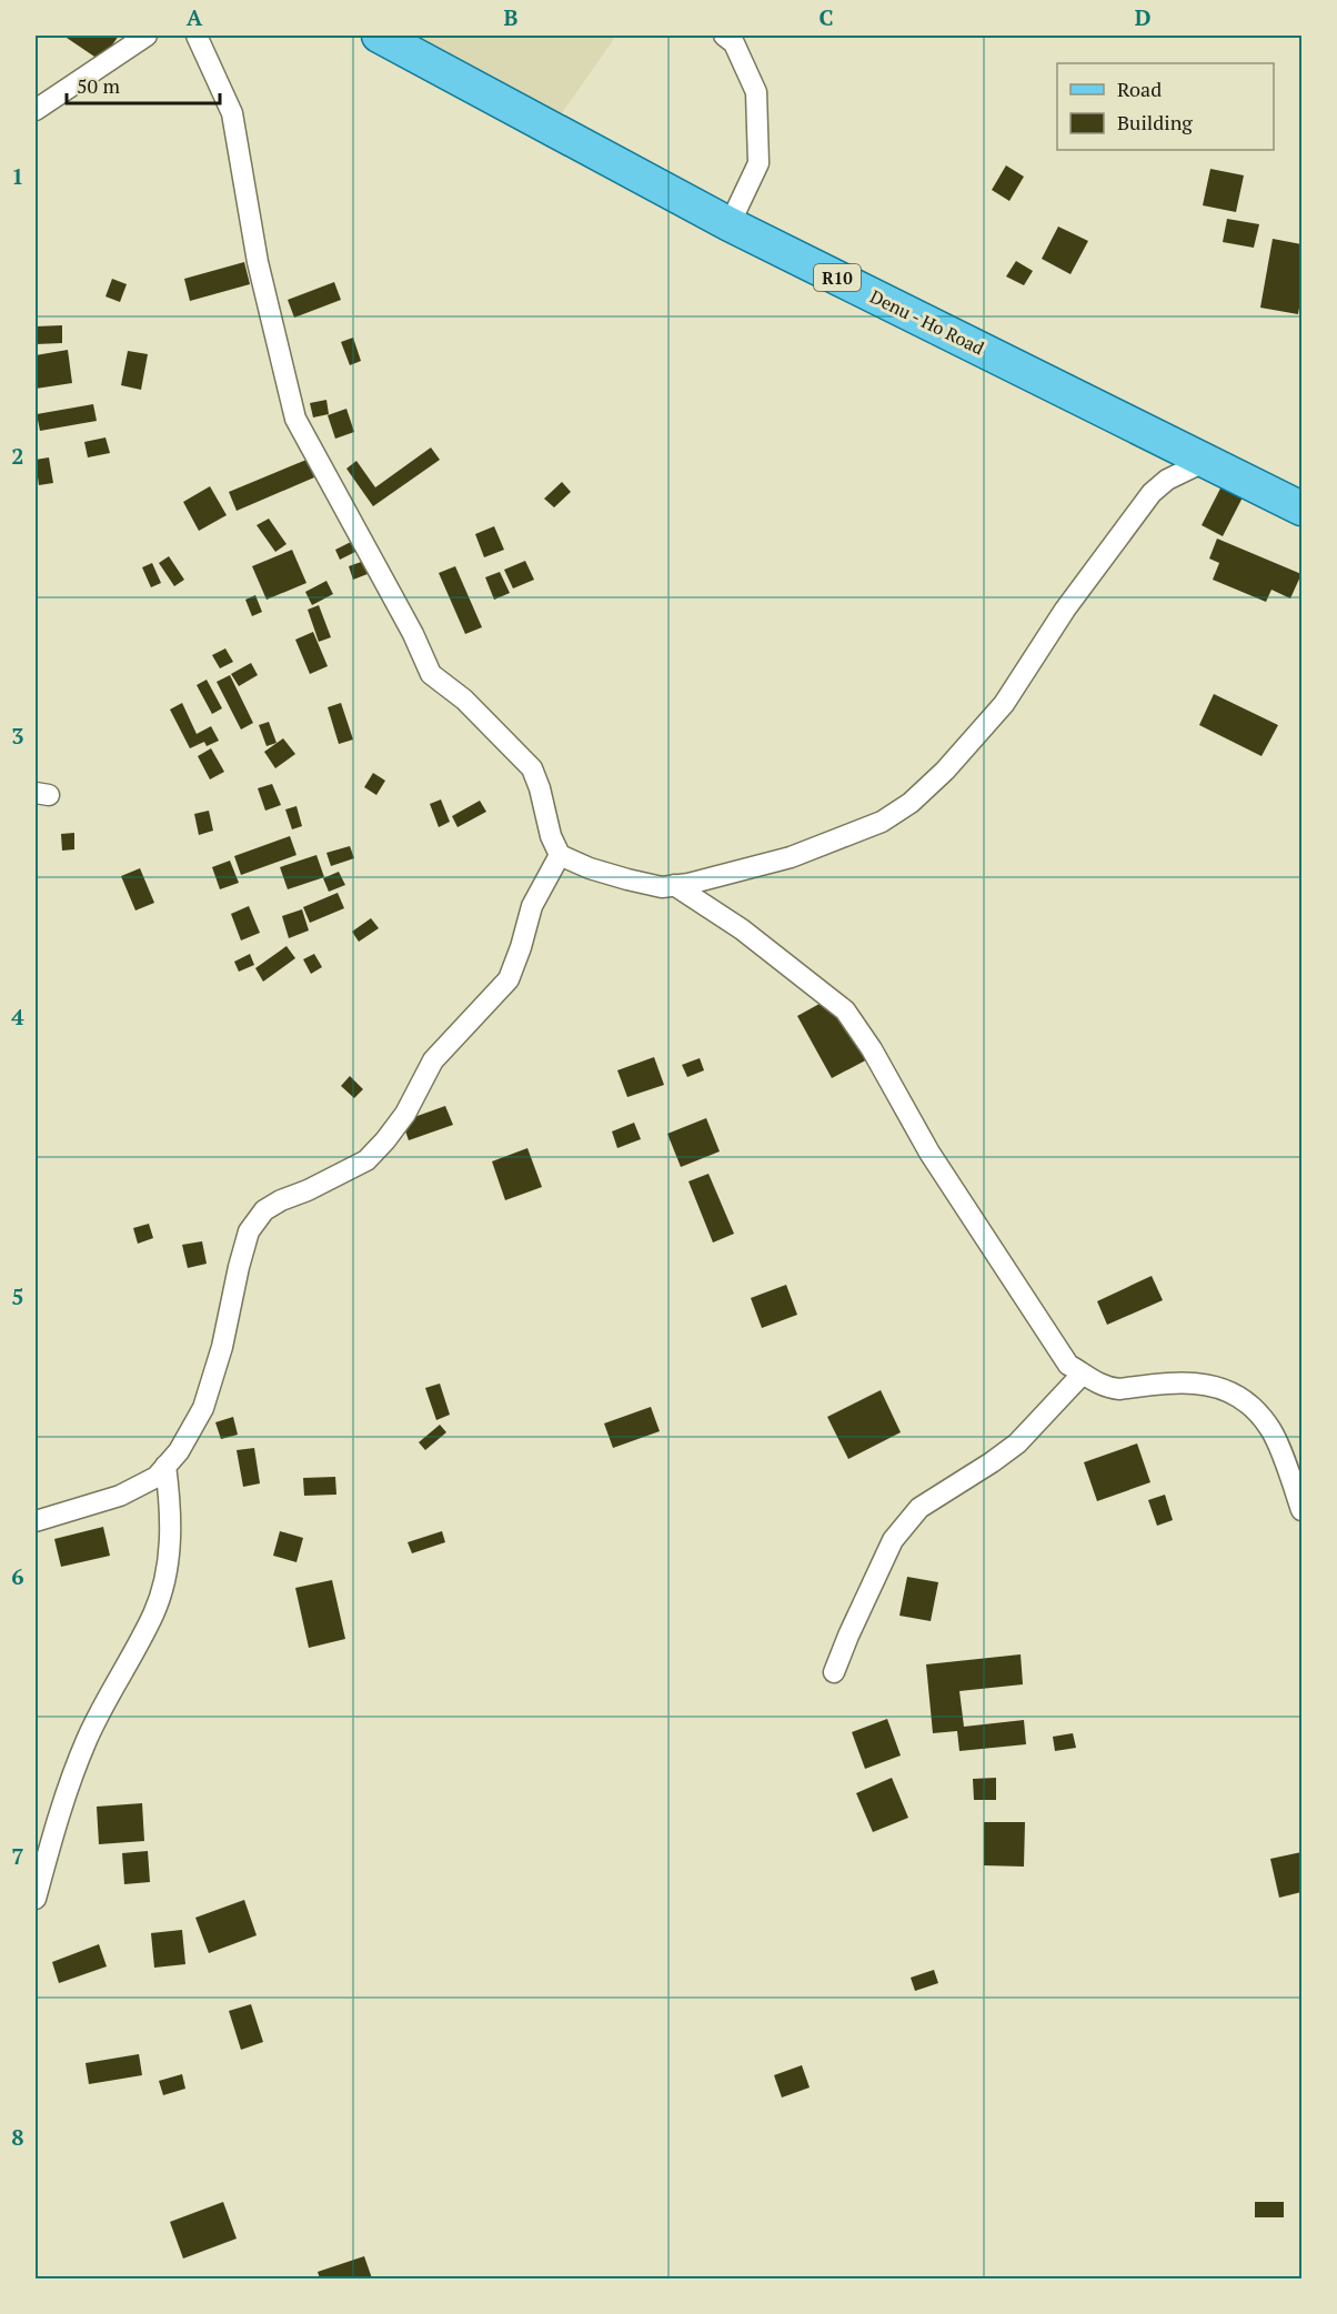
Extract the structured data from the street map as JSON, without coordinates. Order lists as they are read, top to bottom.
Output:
{
  "streets": {
    "main road": ["R10", "Denu - Ho Road"]
  },
  "legend": ["Road", "Building"],
  "scale_bar": "50 m",
  "grid": {
    "columns": [
      "A",
      "B",
      "C",
      "D"
    ],
    "rows": [
      "1",
      "2",
      "3",
      "4",
      "5",
      "6",
      "7",
      "8"
    ]
  }
}
